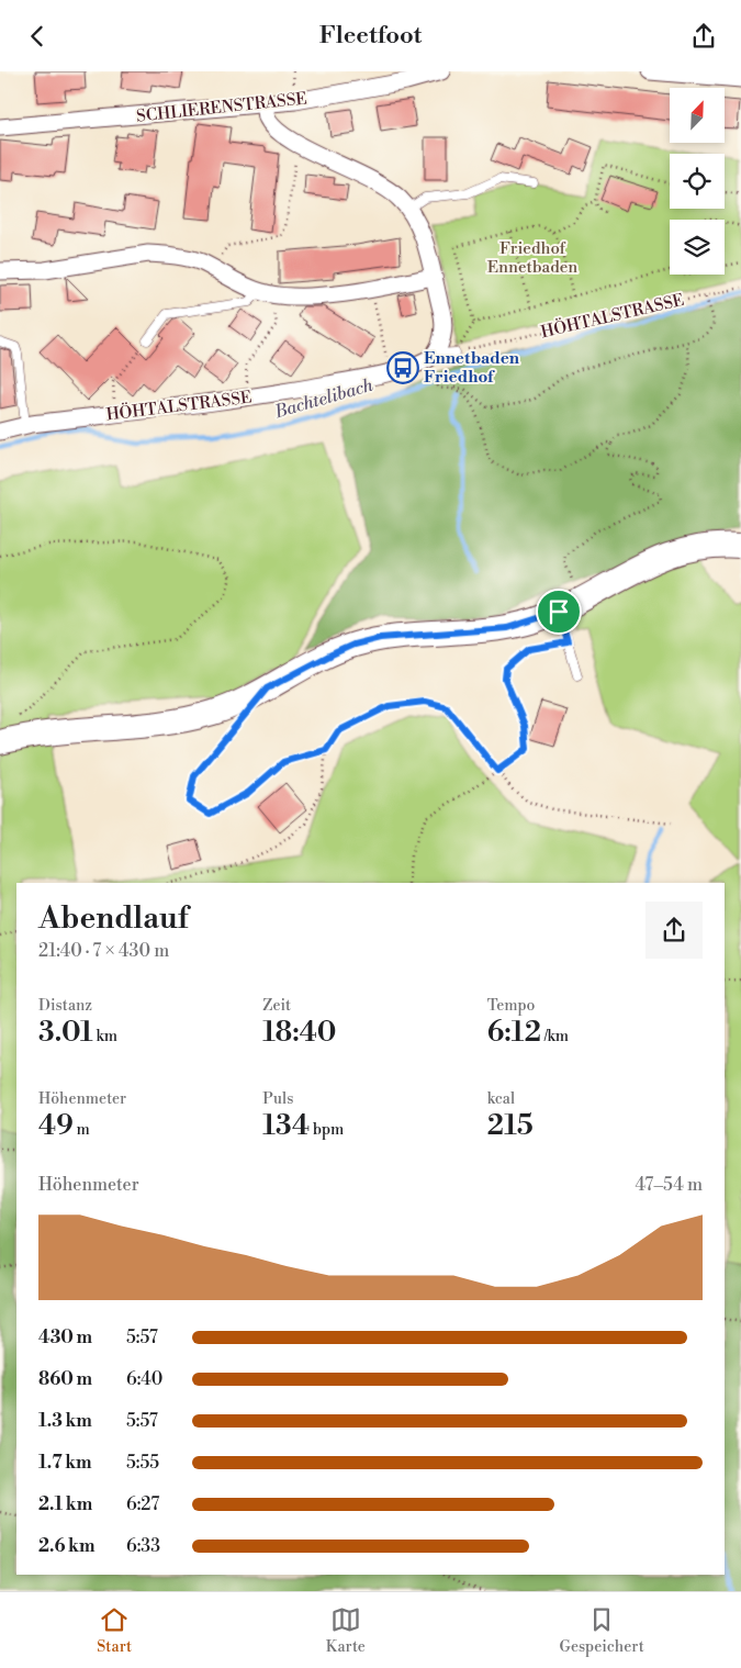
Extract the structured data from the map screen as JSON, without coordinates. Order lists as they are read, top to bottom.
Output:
{
  "streets": {
    "street": ["SCHLIERENSTRASSE", "HÖHTALSTRASSE"]
  },
  "water": ["Bachtelibach"],
  "parks": ["Friedhof Ennetbaden"],
  "places": {
    "bus stop": ["Ennetbaden Friedhof"]
  },
  "north": "top right",
  "page": {
    "header": "Fleetfoot",
    "heading": ["Abendlauf", "21:40 · 7 × 430 m"],
    "stats": [
      ["Distanz", "3.01 km"],
      ["Zeit", "18:40"],
      ["Tempo", "6:12 /km"],
      ["Höhenmeter", "49 m"],
      ["Puls", "134 bpm"],
      ["kcal", "215"]
    ],
    "chart": ["Höhenmeter", "47–54 m"],
    "list": [
      {
        "name": "430 m",
        "note": "5:57"
      },
      {
        "name": "860 m",
        "note": "6:40"
      },
      {
        "name": "1.3 km",
        "note": "5:57"
      },
      {
        "name": "1.7 km",
        "note": "5:55"
      },
      {
        "name": "2.1 km",
        "note": "6:27"
      },
      {
        "name": "2.6 km",
        "note": "6:33"
      }
    ],
    "tabs": ["Start", "Karte", "Gespeichert"]
  }
}
